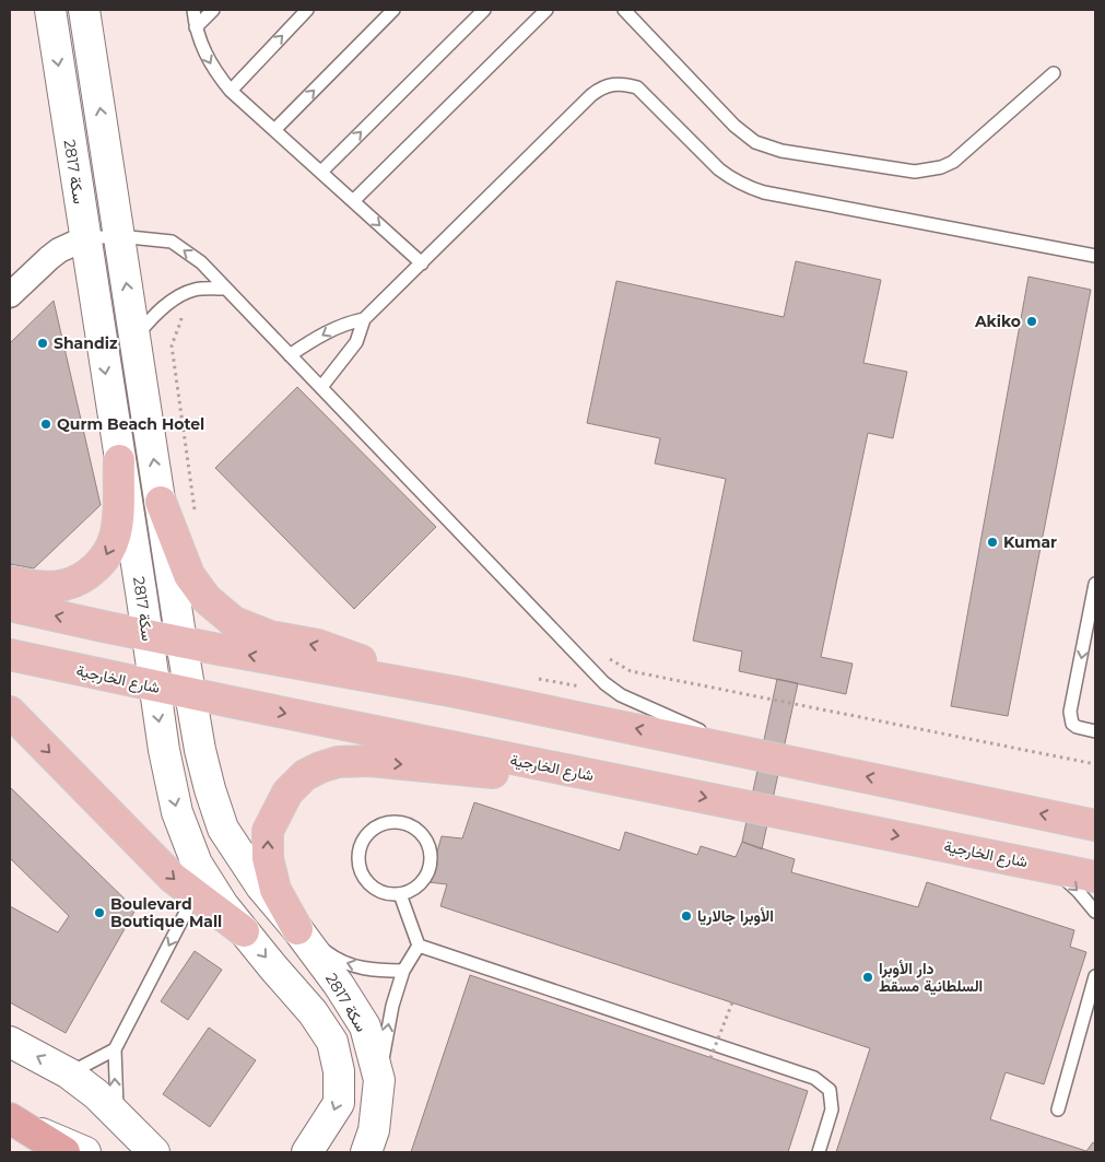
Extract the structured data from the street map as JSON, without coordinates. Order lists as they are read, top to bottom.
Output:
{
  "streets": {
    "main road": ["شارع الخارجية"],
    "street": ["سكة 2817"]
  },
  "crossings": [
    ["سكة 2817", "شارع الخارجية"]
  ],
  "places": [
    "Akiko",
    "Shandiz",
    "Qurm Beach Hotel",
    "Kumar",
    "Boulevard Boutique Mall",
    "الأوبرا جالاريا",
    "دار الأوبرا السلطانية مسقط"
  ]
}
